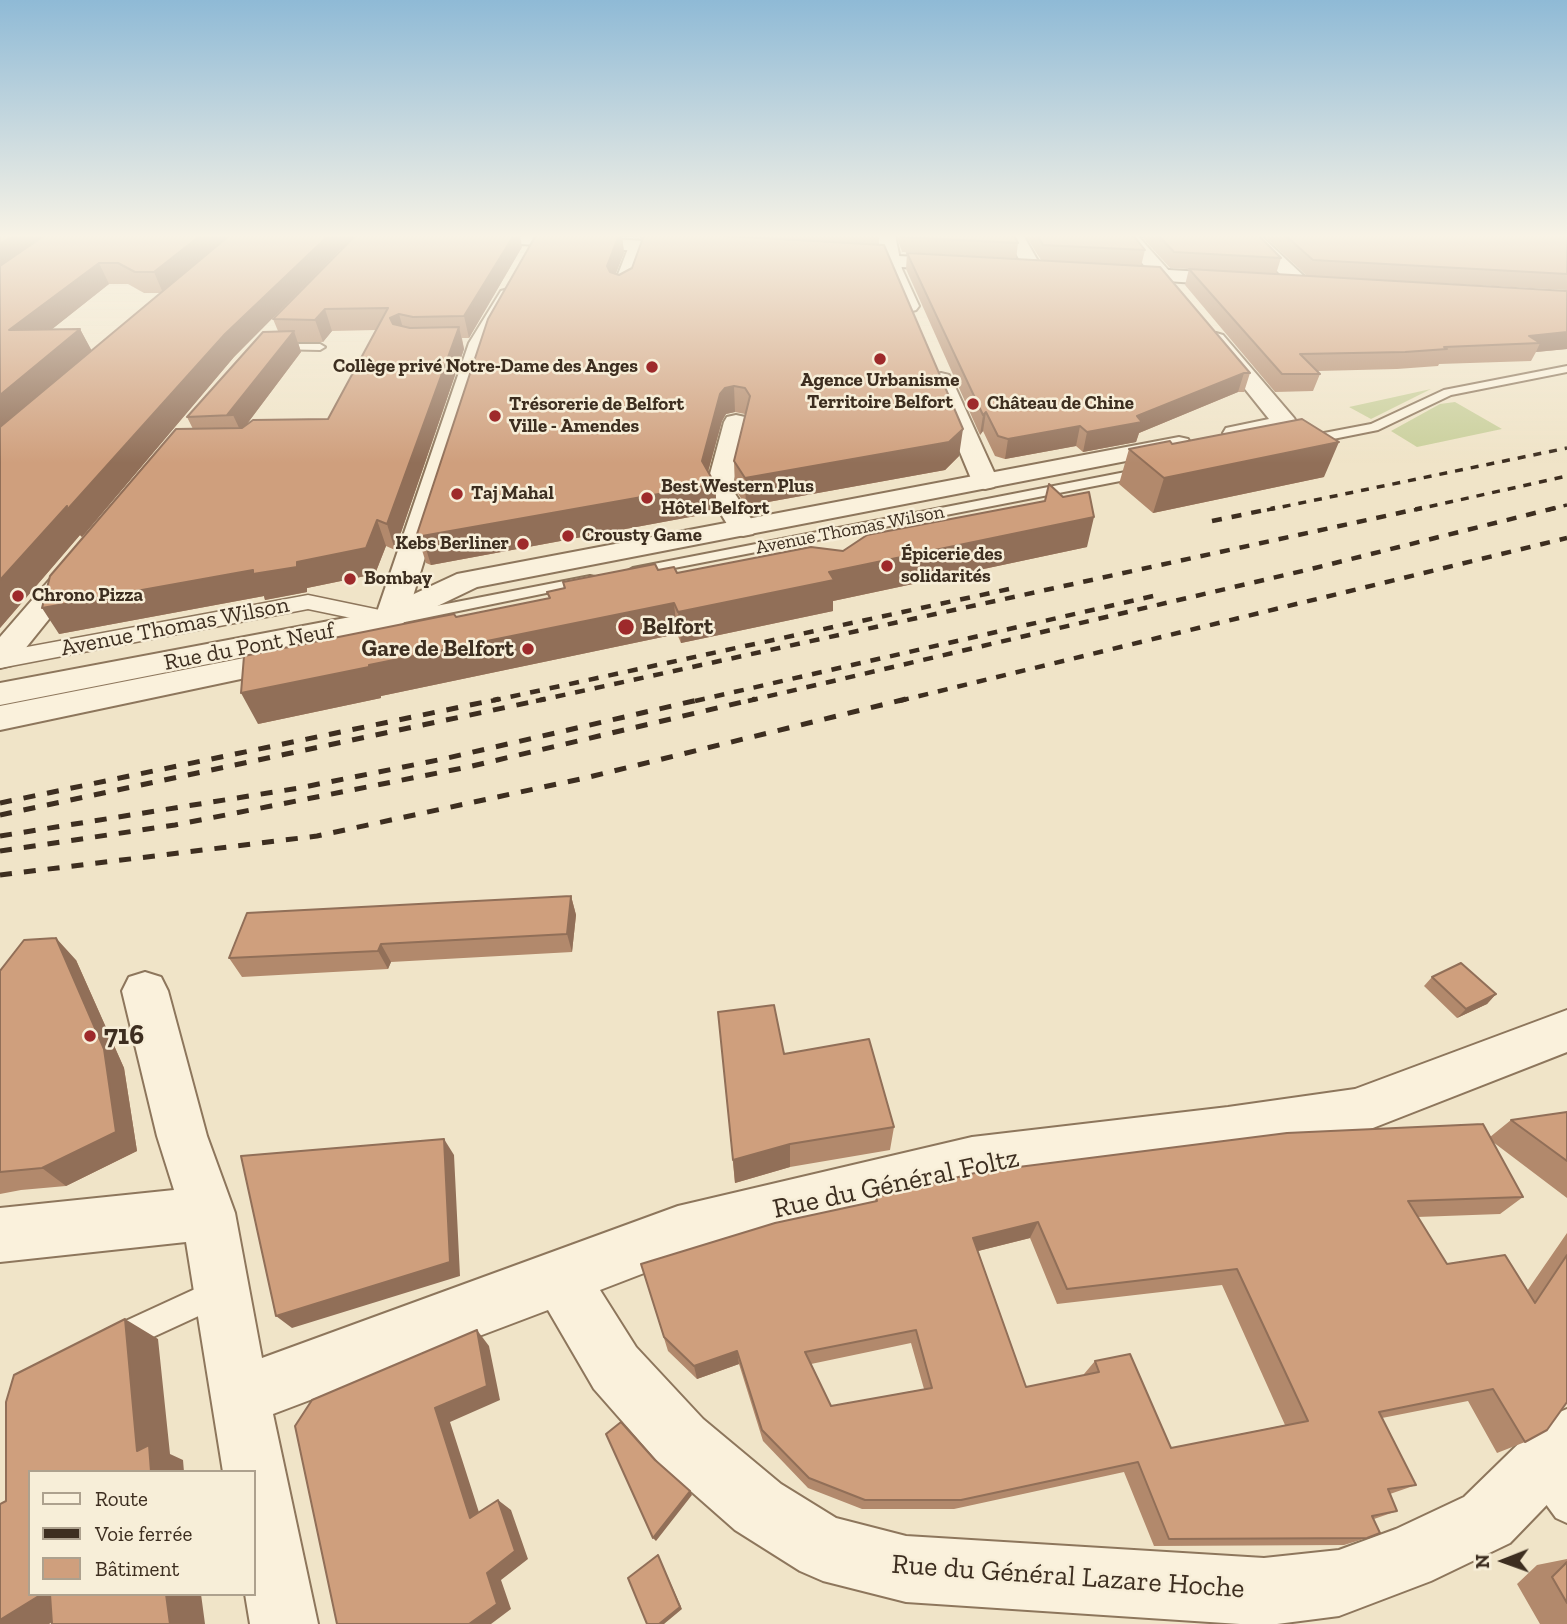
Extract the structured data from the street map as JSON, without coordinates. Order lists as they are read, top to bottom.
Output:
{
  "streets": {
    "street": [
      "Avenue Thomas Wilson",
      "Rue du Pont Neuf",
      "Rue du Général Foltz",
      "Rue du Général Lazare Hoche"
    ]
  },
  "crossings": [
    ["Avenue Thomas Wilson", "Rue du Pont Neuf"],
    ["Rue du Général Foltz", "Rue du Général Lazare Hoche"]
  ],
  "places": [
    "Agence Urbanisme Territoire Belfort",
    "Collège privé Notre-Dame des Anges",
    "Château de Chine",
    "Trésorerie de Belfort Ville - Amendes",
    "Taj Mahal",
    "Best Western Plus Hôtel Belfort",
    "Crousty Game",
    "Kebs Berliner",
    "Épicerie des solidarités",
    "Bombay",
    "Chrono Pizza",
    "Belfort",
    "Gare de Belfort",
    "716"
  ],
  "legend": ["Route", "Voie ferrée", "Bâtiment"],
  "north": "left"
}
